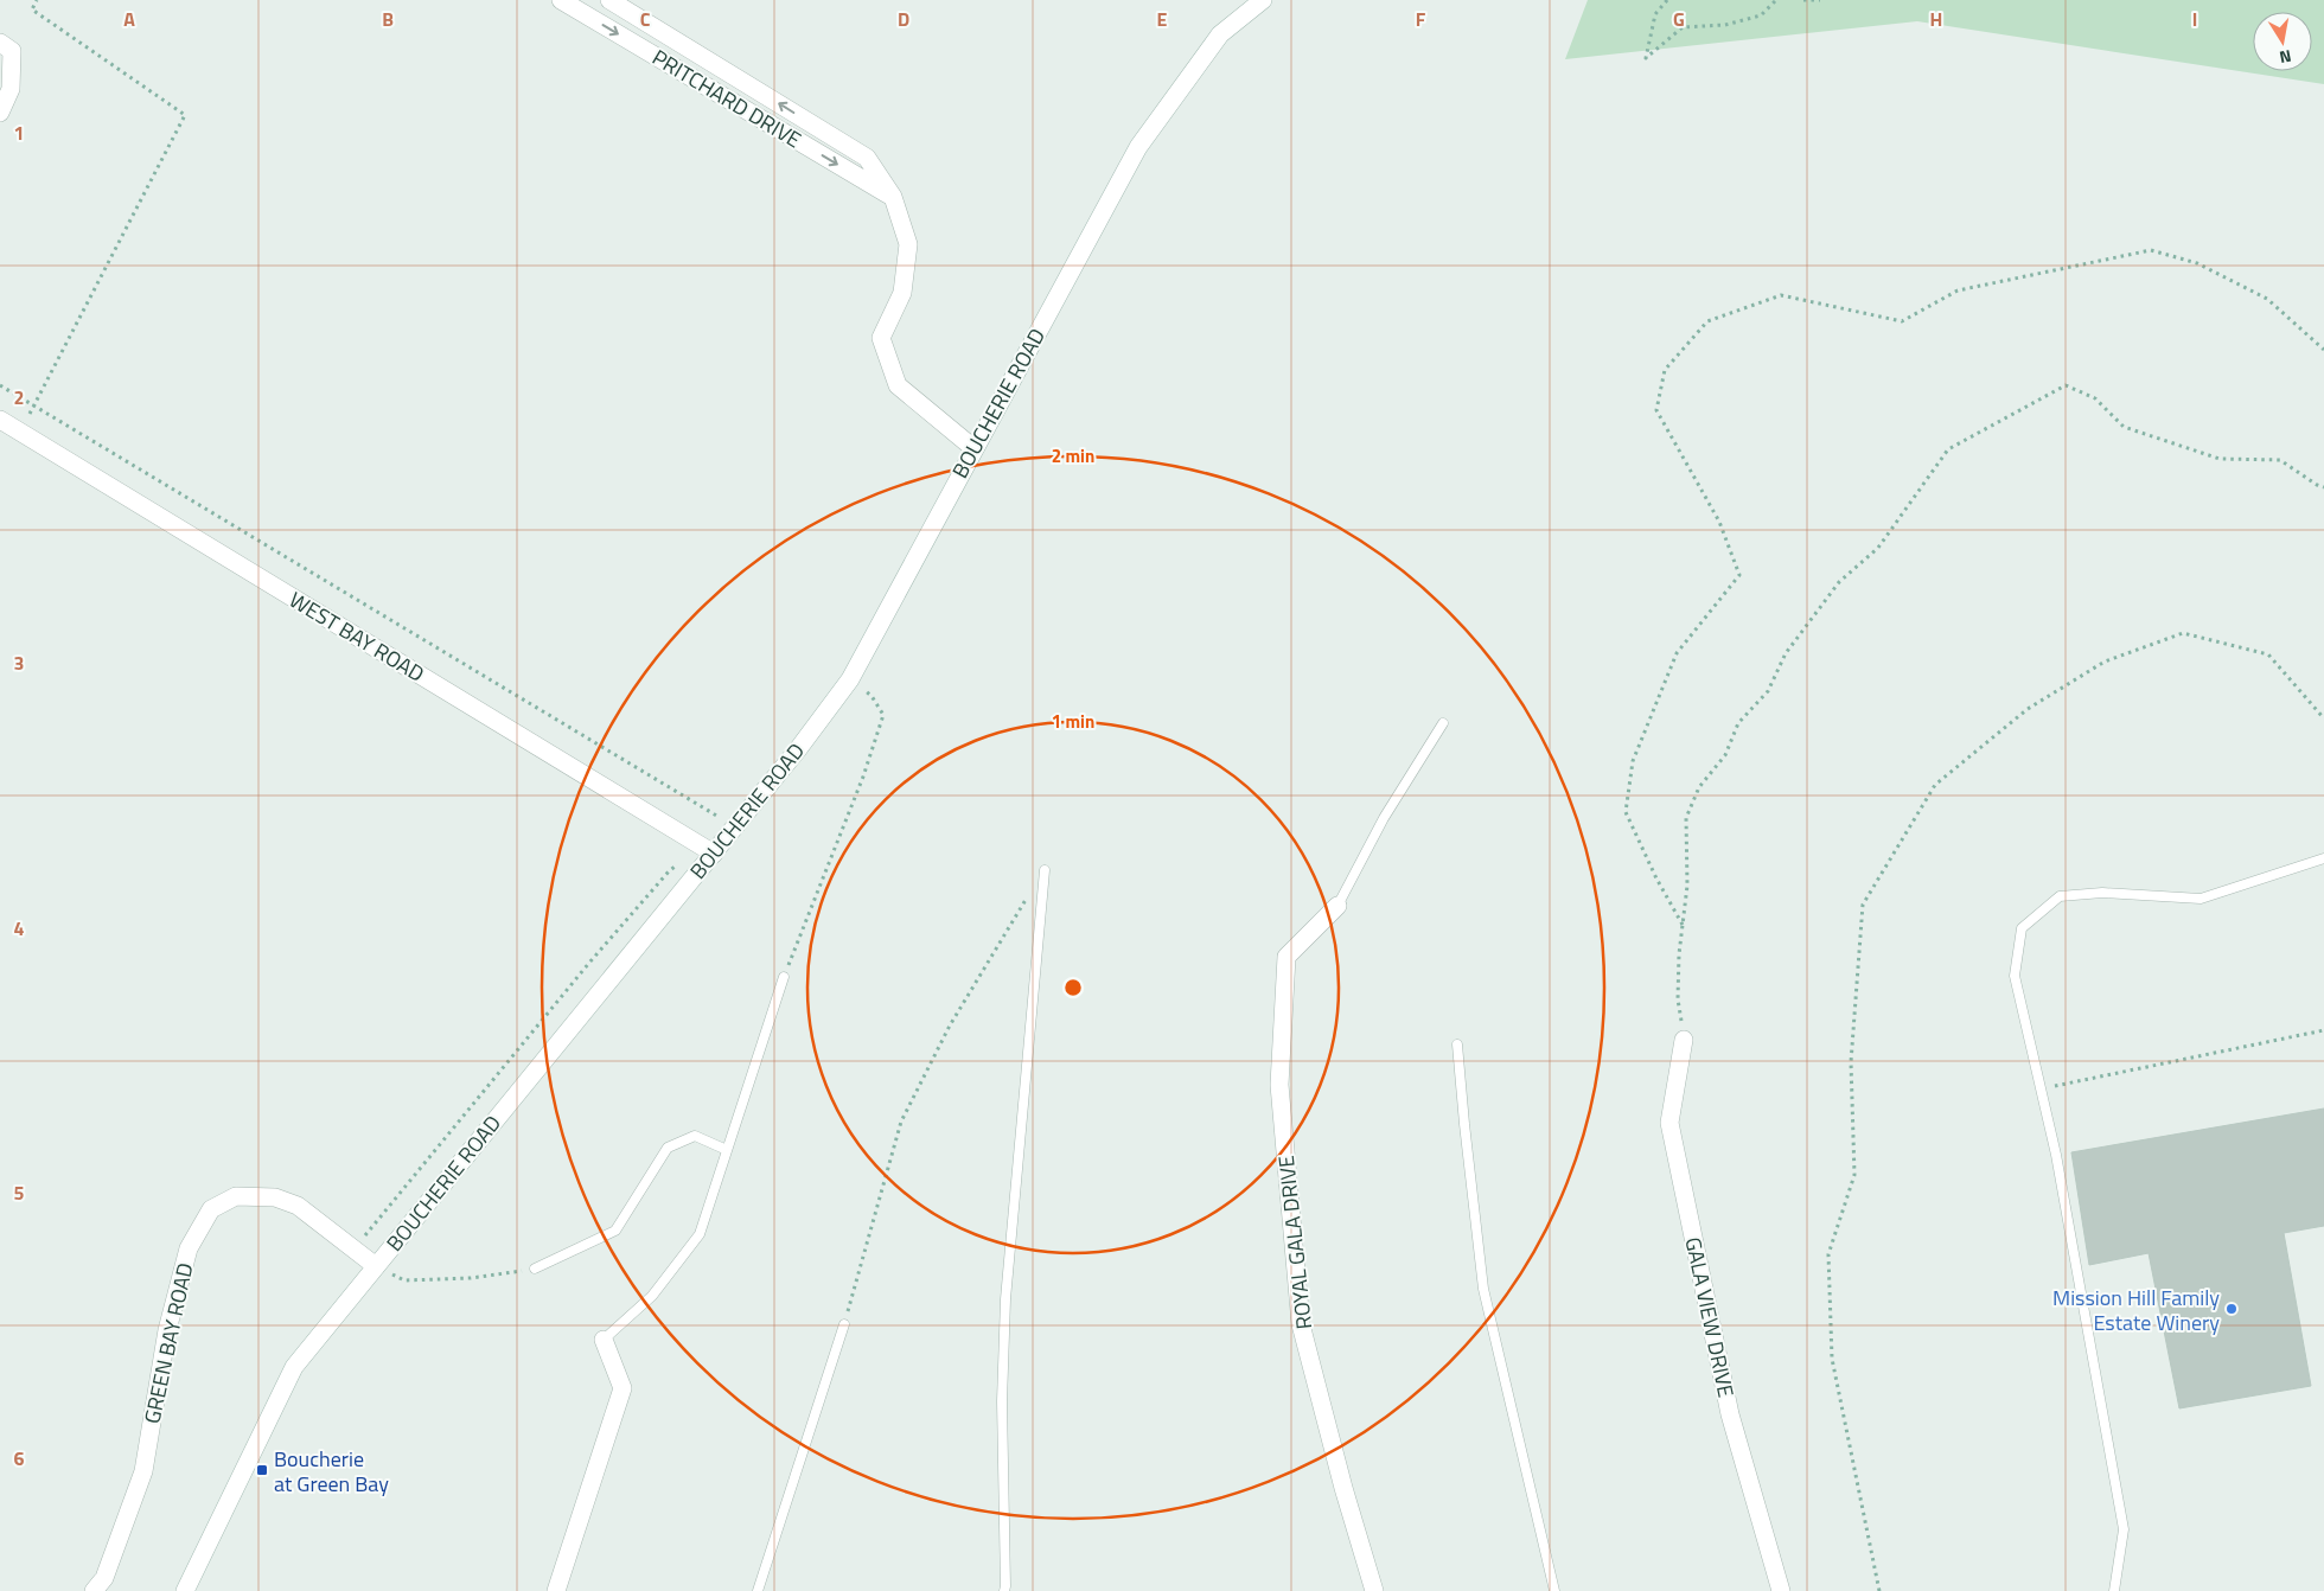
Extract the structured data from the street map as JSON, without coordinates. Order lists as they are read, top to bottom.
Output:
{
  "streets": {
    "street": [
      "PRITCHARD DRIVE",
      "BOUCHERIE ROAD",
      "WEST BAY ROAD",
      "ROYAL GALA DRIVE",
      "GALA VIEW DRIVE",
      "GREEN BAY ROAD"
    ]
  },
  "crossings": [
    ["PRITCHARD DRIVE", "BOUCHERIE ROAD"],
    ["BOUCHERIE ROAD", "WEST BAY ROAD"],
    ["BOUCHERIE ROAD", "GREEN BAY ROAD"]
  ],
  "places": {
    "other": ["Mission Hill Family Estate Winery"],
    "transit": ["Boucherie at Green Bay"]
  },
  "north": "bottom",
  "grid": {
    "columns": [
      "A",
      "B",
      "C",
      "D",
      "E",
      "F",
      "G",
      "H",
      "I"
    ],
    "rows": [
      "1",
      "2",
      "3",
      "4",
      "5",
      "6"
    ]
  },
  "rings": ["2 min", "1 min"]
}
